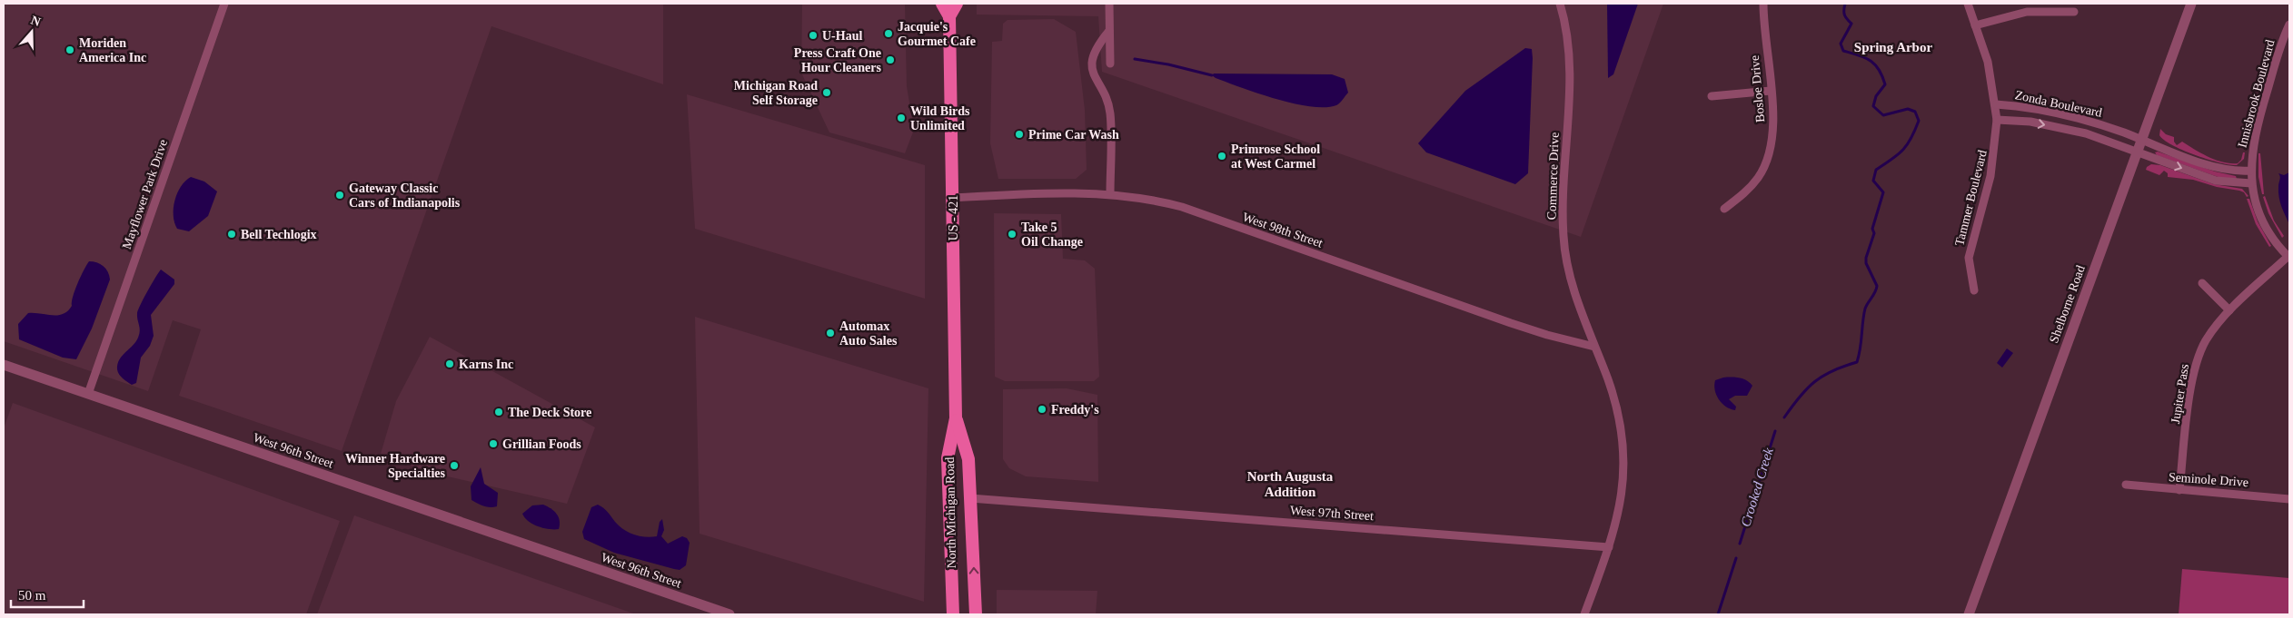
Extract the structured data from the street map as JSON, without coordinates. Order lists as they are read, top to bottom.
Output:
{
  "streets": {
    "main road": ["US - 421", "North Michigan Road"],
    "street": [
      "Bosloe Drive",
      "Innisbrook Boulevard",
      "Zonda Boulevard",
      "Commerce Drive",
      "Mayflower Park Drive",
      "Tammer Boulevard",
      "West 98th Street",
      "Shelborne Road",
      "Jupiter Pass",
      "West 96th Street",
      "Seminole Drive",
      "West 97th Street"
    ]
  },
  "crossings": [
    ["Innisbrook Boulevard", "Jupiter Pass"],
    ["Zonda Boulevard", "Tammer Boulevard"],
    ["Zonda Boulevard", "Shelborne Road"],
    ["Commerce Drive", "West 98th Street"],
    ["Commerce Drive", "West 97th Street"],
    ["Mayflower Park Drive", "West 96th Street"],
    ["US - 421", "West 98th Street"],
    ["US - 421", "North Michigan Road"],
    ["Jupiter Pass", "Seminole Drive"],
    ["North Michigan Road", "West 97th Street"]
  ],
  "districts": ["Spring Arbor", "North Augusta Addition"],
  "water": ["Crooked Creek"],
  "places": [
    "Jacquie's Gourmet Cafe",
    "U-Haul",
    "Moriden America Inc",
    "Press Craft One Hour Cleaners",
    "Michigan Road Self Storage",
    "Wild Birds Unlimited",
    "Prime Car Wash",
    "Primrose School at West Carmel",
    "Gateway Classic Cars of Indianapolis",
    "Bell Techlogix",
    "Take 5 Oil Change",
    "Automax Auto Sales",
    "Karns Inc",
    "Freddy's",
    "The Deck Store",
    "Grillian Foods",
    "Winner Hardware Specialties"
  ],
  "scale_bar": "50 m",
  "north": "top"
}
